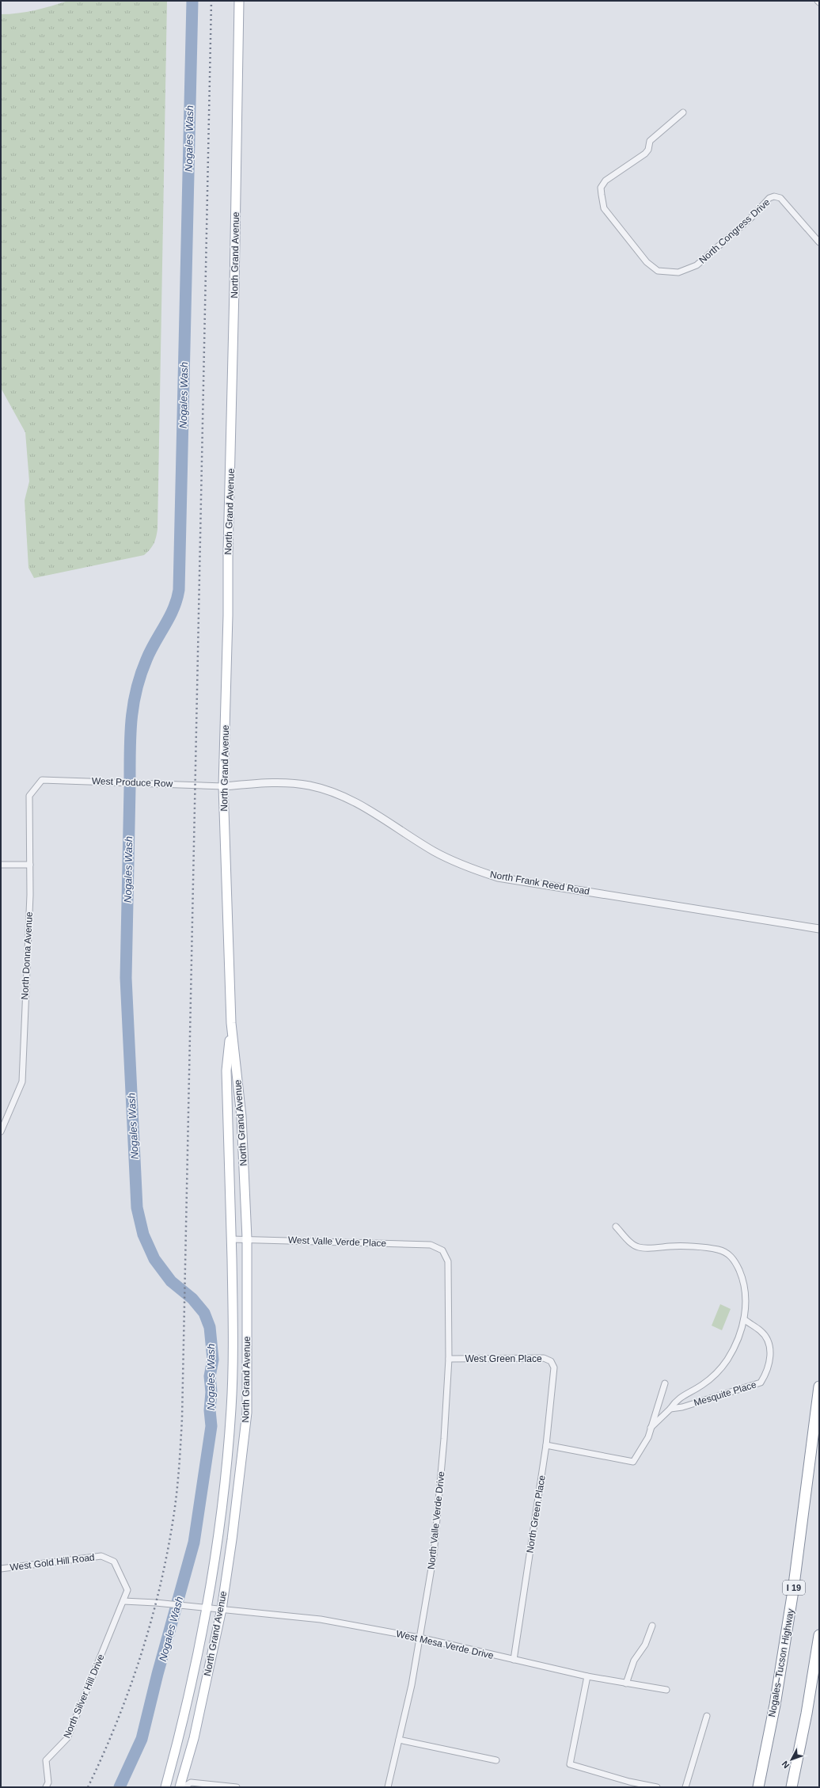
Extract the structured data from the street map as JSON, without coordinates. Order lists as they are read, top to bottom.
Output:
{
  "streets": {
    "highway": ["I 19", "Nogales–Tucson Highway"],
    "main road": ["North Grand Avenue"],
    "street": [
      "North Congress Drive",
      "West Produce Row",
      "North Frank Reed Road",
      "North Donna Avenue",
      "West Valle Verde Place",
      "West Green Place",
      "Mesquite Place",
      "North Green Place",
      "North Valle Verde Drive",
      "West Gold Hill Road",
      "West Mesa Verde Drive",
      "North Silver Hill Drive"
    ]
  },
  "crossings": [
    ["North Grand Avenue", "West Produce Row"],
    ["North Grand Avenue", "North Frank Reed Road"],
    ["North Grand Avenue", "West Valle Verde Place"],
    ["North Grand Avenue", "West Mesa Verde Drive"],
    ["West Produce Row", "North Frank Reed Road"],
    ["West Produce Row", "North Donna Avenue"],
    ["West Valle Verde Place", "North Valle Verde Drive"],
    ["West Green Place", "North Green Place"],
    ["West Green Place", "North Valle Verde Drive"],
    ["North Green Place", "West Mesa Verde Drive"],
    ["North Valle Verde Drive", "West Mesa Verde Drive"],
    ["West Gold Hill Road", "North Silver Hill Drive"]
  ],
  "water": ["Nogales Wash"],
  "north": "bottom left"
}
